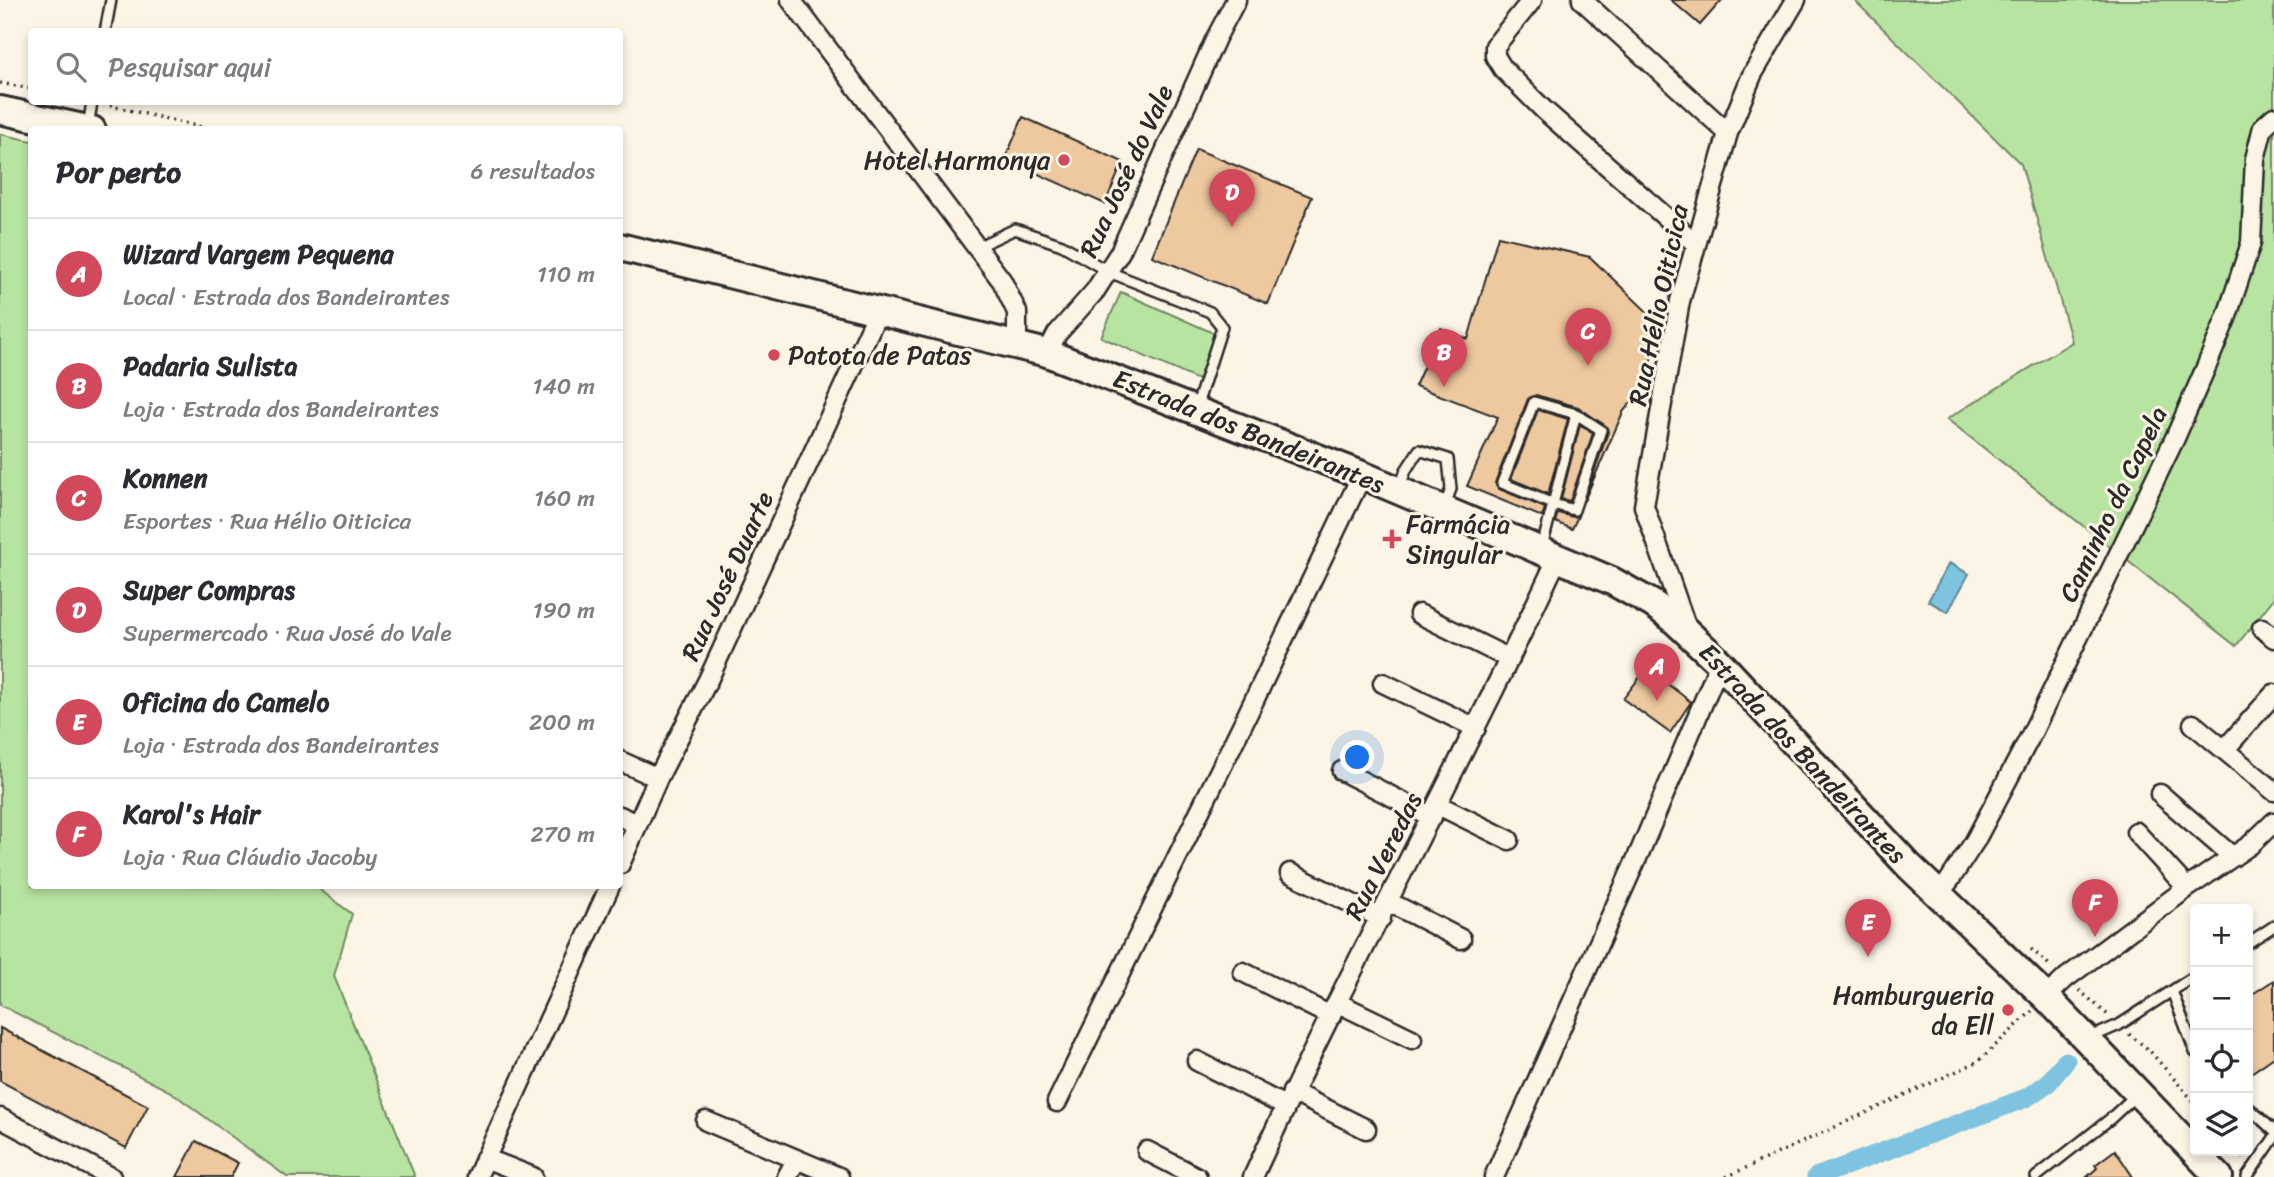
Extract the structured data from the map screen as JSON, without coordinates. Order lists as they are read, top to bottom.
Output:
{
  "streets": {
    "main road": ["Estrada dos Bandeirantes"],
    "street": [
      "Rua José do Vale",
      "Rua Hélio Oiticica",
      "Caminho da Capela",
      "Rua José Duarte",
      "Rua Veredas"
    ]
  },
  "crossings": [
    ["Rua José do Vale", "Estrada dos Bandeirantes"],
    ["Rua Hélio Oiticica", "Estrada dos Bandeirantes"],
    ["Estrada dos Bandeirantes", "Caminho da Capela"],
    ["Estrada dos Bandeirantes", "Rua José Duarte"],
    ["Estrada dos Bandeirantes", "Rua Veredas"]
  ],
  "places": {
    "other": ["Hotel Harmonya", "Patota de Patas", "Hamburgueria da Ell"],
    "health": ["Farmácia Singular"]
  },
  "page": {
    "search": "Pesquisar aqui",
    "heading": ["Por perto", "6 resultados"],
    "pins": [
      "D",
      "C",
      "B",
      "A",
      "F",
      "E"
    ],
    "list": [
      {
        "mark": "A",
        "name": "Wizard Vargem Pequena",
        "note": "Local · Estrada dos Bandeirantes",
        "value": "110 m"
      },
      {
        "mark": "B",
        "name": "Padaria Sulista",
        "note": "Loja · Estrada dos Bandeirantes",
        "value": "140 m"
      },
      {
        "mark": "C",
        "name": "Konnen",
        "note": "Esportes · Rua Hélio Oiticica",
        "value": "160 m"
      },
      {
        "mark": "D",
        "name": "Super Compras",
        "note": "Supermercado · Rua José do Vale",
        "value": "190 m"
      },
      {
        "mark": "E",
        "name": "Oficina do Camelo",
        "note": "Loja · Estrada dos Bandeirantes",
        "value": "200 m"
      },
      {
        "mark": "F",
        "name": "Karol's Hair",
        "note": "Loja · Rua Cláudio Jacoby",
        "value": "270 m"
      }
    ],
    "map_buttons": ["+", "−"]
  }
}
